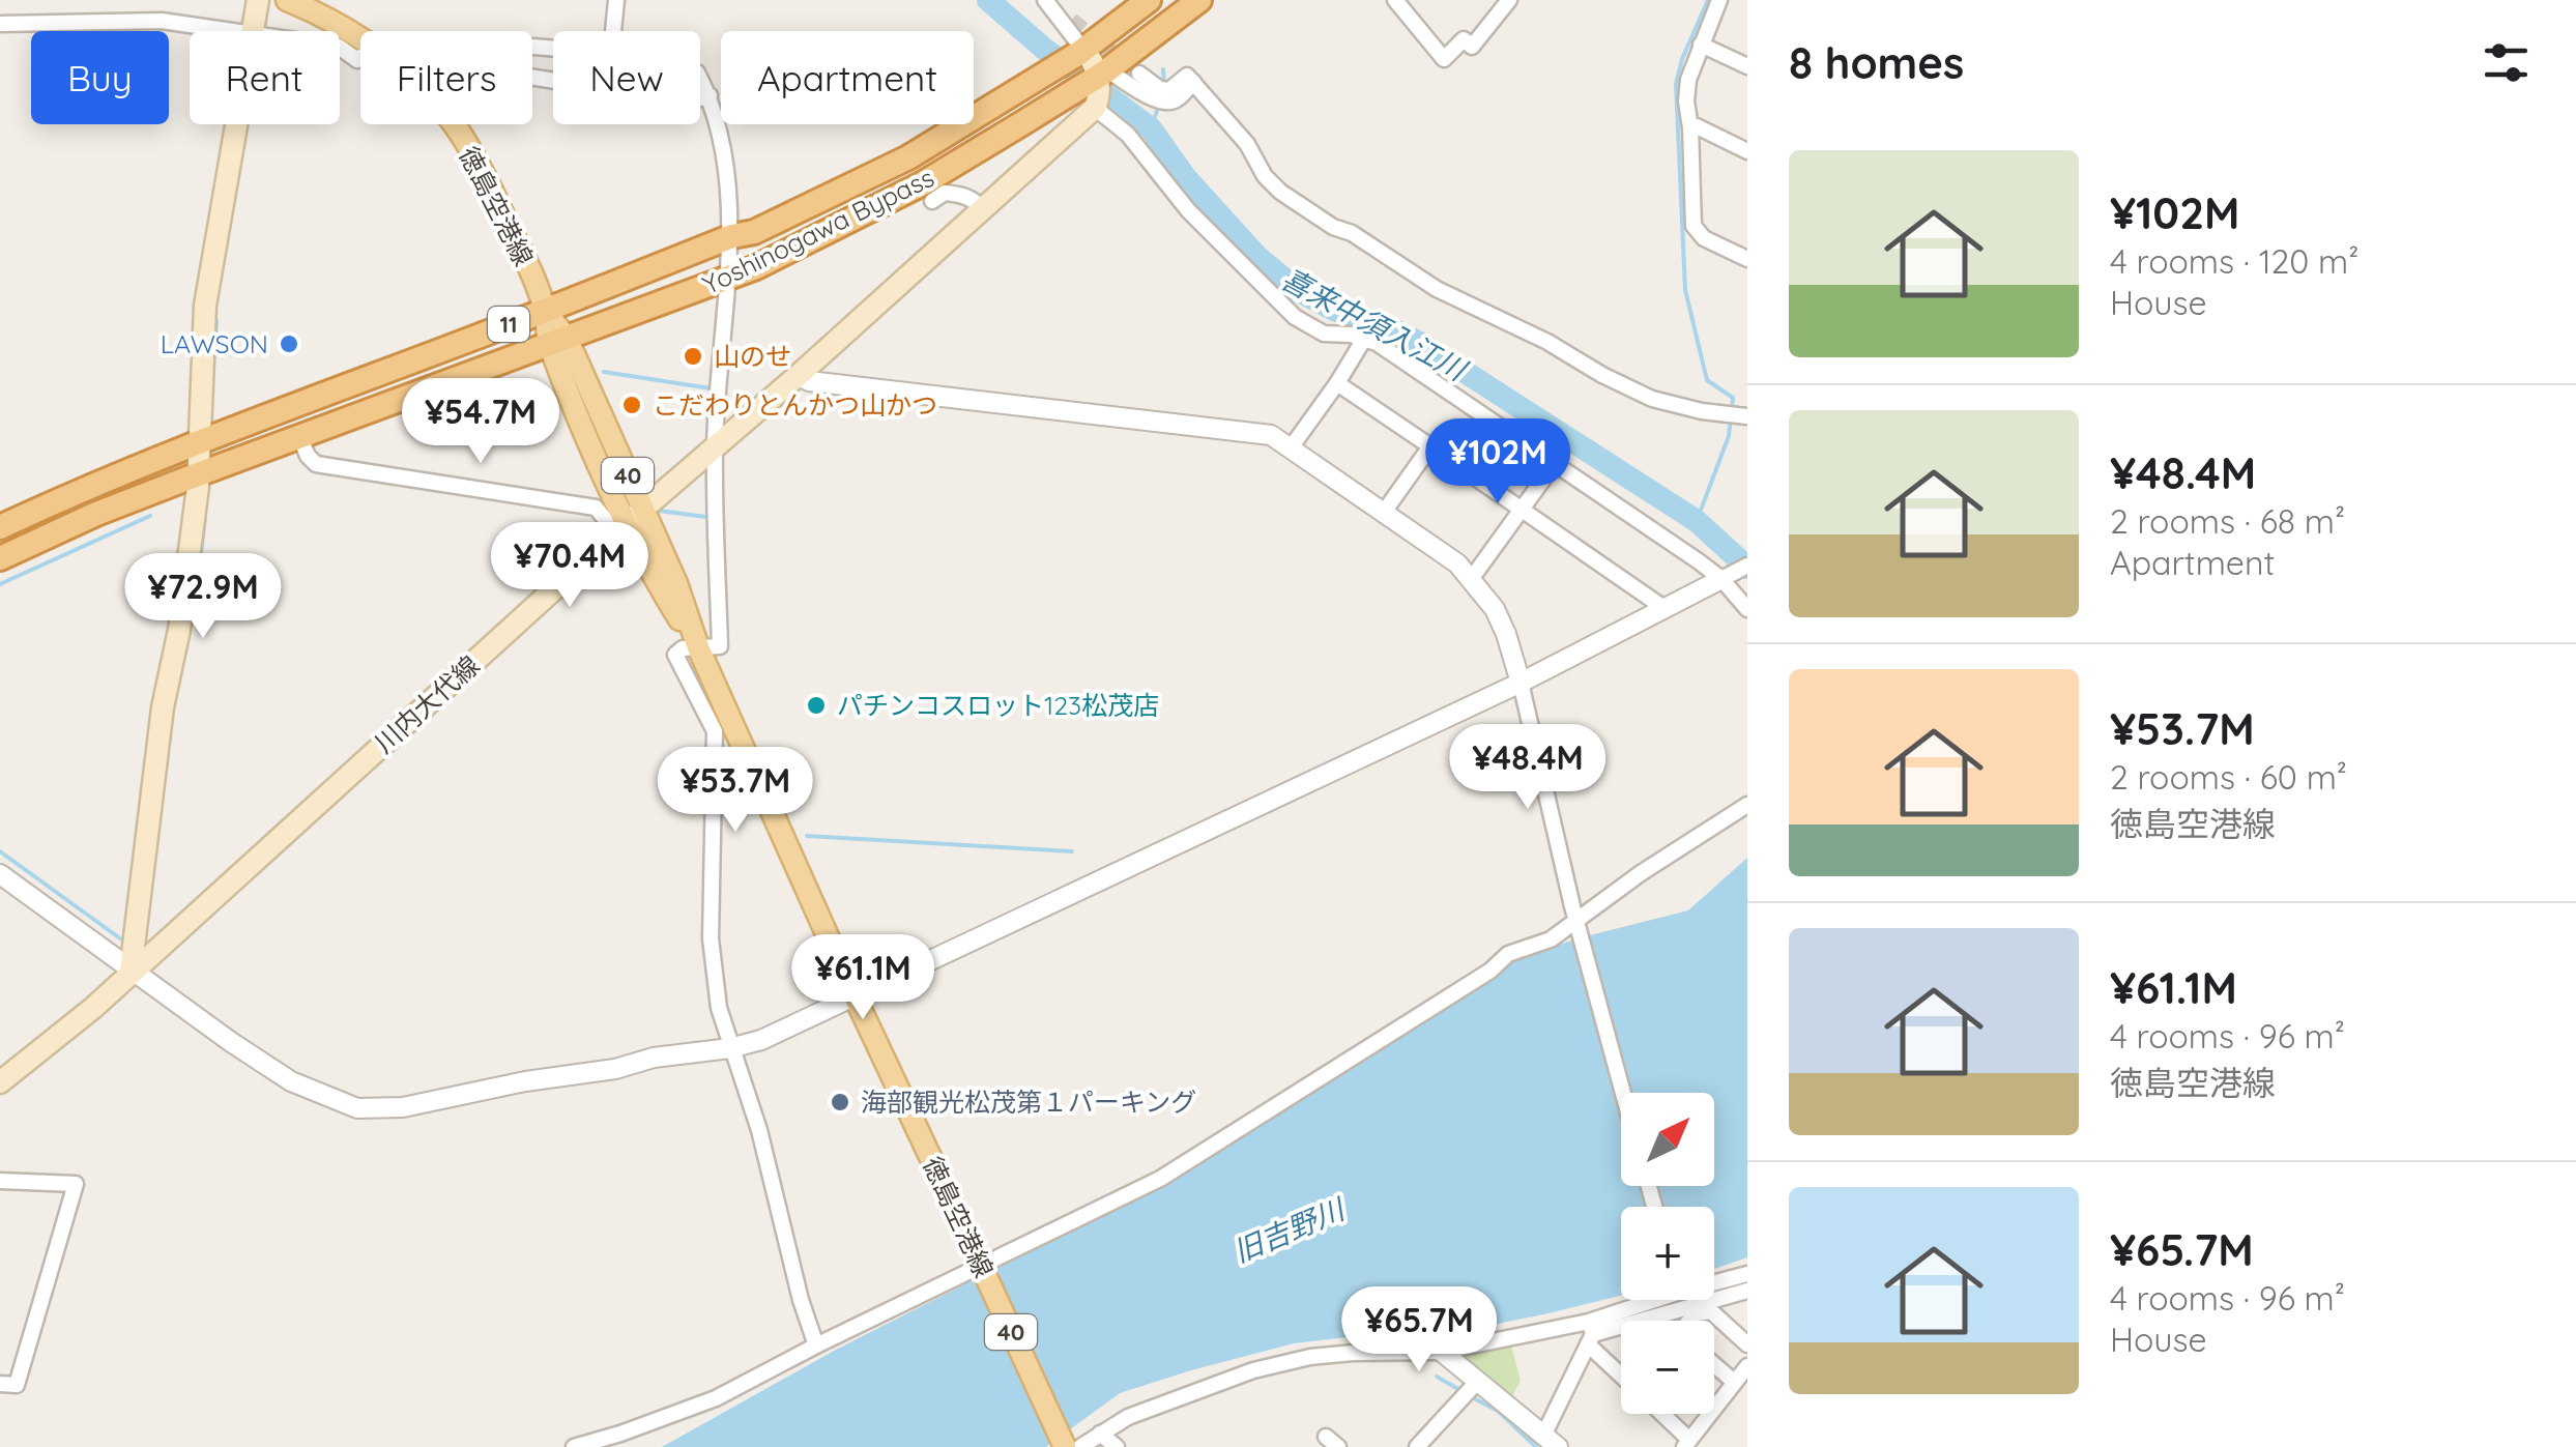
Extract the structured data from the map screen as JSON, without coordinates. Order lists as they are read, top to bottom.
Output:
{
  "streets": {
    "highway": ["Yoshinogawa Bypass", "11"],
    "main road": ["徳島空港線", "40", "川内大代線"]
  },
  "crossings": [
    ["徳島空港線", "Yoshinogawa Bypass"],
    ["徳島空港線", "川内大代線"],
    ["Yoshinogawa Bypass", "川内大代線"]
  ],
  "water": ["喜来中須入江川", "旧吉野川"],
  "places": [
    "LAWSON",
    "山のせ",
    "こだわりとんかつ山かつ",
    "パチンコスロット123松茂店",
    "海部観光松茂第１パーキング"
  ],
  "north": "top right",
  "page": {
    "heading": "8 homes",
    "chip": [
      "Buy",
      "Rent",
      "Filters",
      "New",
      "Apartment"
    ],
    "list": [
      {
        "name": "¥102M",
        "note": "4 rooms · 120 m² · House"
      },
      {
        "name": "¥48.4M",
        "note": "2 rooms · 68 m² · Apartment"
      },
      {
        "name": "¥53.7M",
        "note": "2 rooms · 60 m² · 徳島空港線"
      },
      {
        "name": "¥61.1M",
        "note": "4 rooms · 96 m² · 徳島空港線"
      },
      {
        "name": "¥65.7M",
        "note": "4 rooms · 96 m² · House"
      }
    ],
    "price": [
      "¥54.7M",
      "¥102M",
      "¥70.4M",
      "¥72.9M",
      "¥48.4M",
      "¥53.7M",
      "¥61.1M",
      "¥65.7M"
    ],
    "map_buttons": ["+", "−"]
  }
}
